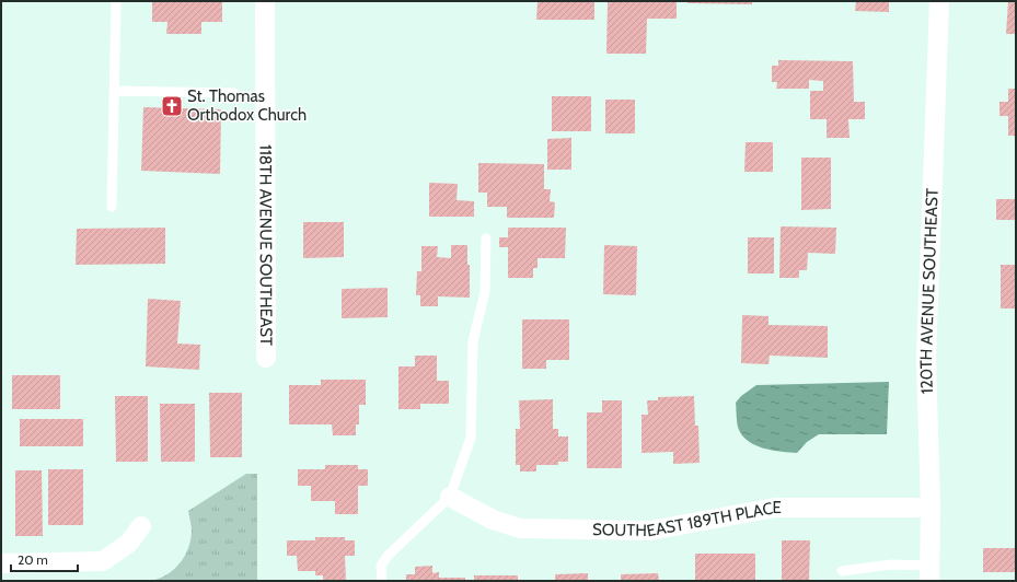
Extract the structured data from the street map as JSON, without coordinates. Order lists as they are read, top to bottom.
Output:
{
  "streets": {
    "street": ["118TH AVENUE SOUTHEAST", "120TH AVENUE SOUTHEAST", "SOUTHEAST 189TH PLACE"]
  },
  "crossings": [
    ["120TH AVENUE SOUTHEAST", "SOUTHEAST 189TH PLACE"]
  ],
  "places": {
    "church": ["St. Thomas Orthodox Church"]
  },
  "scale_bar": "20 m"
}
